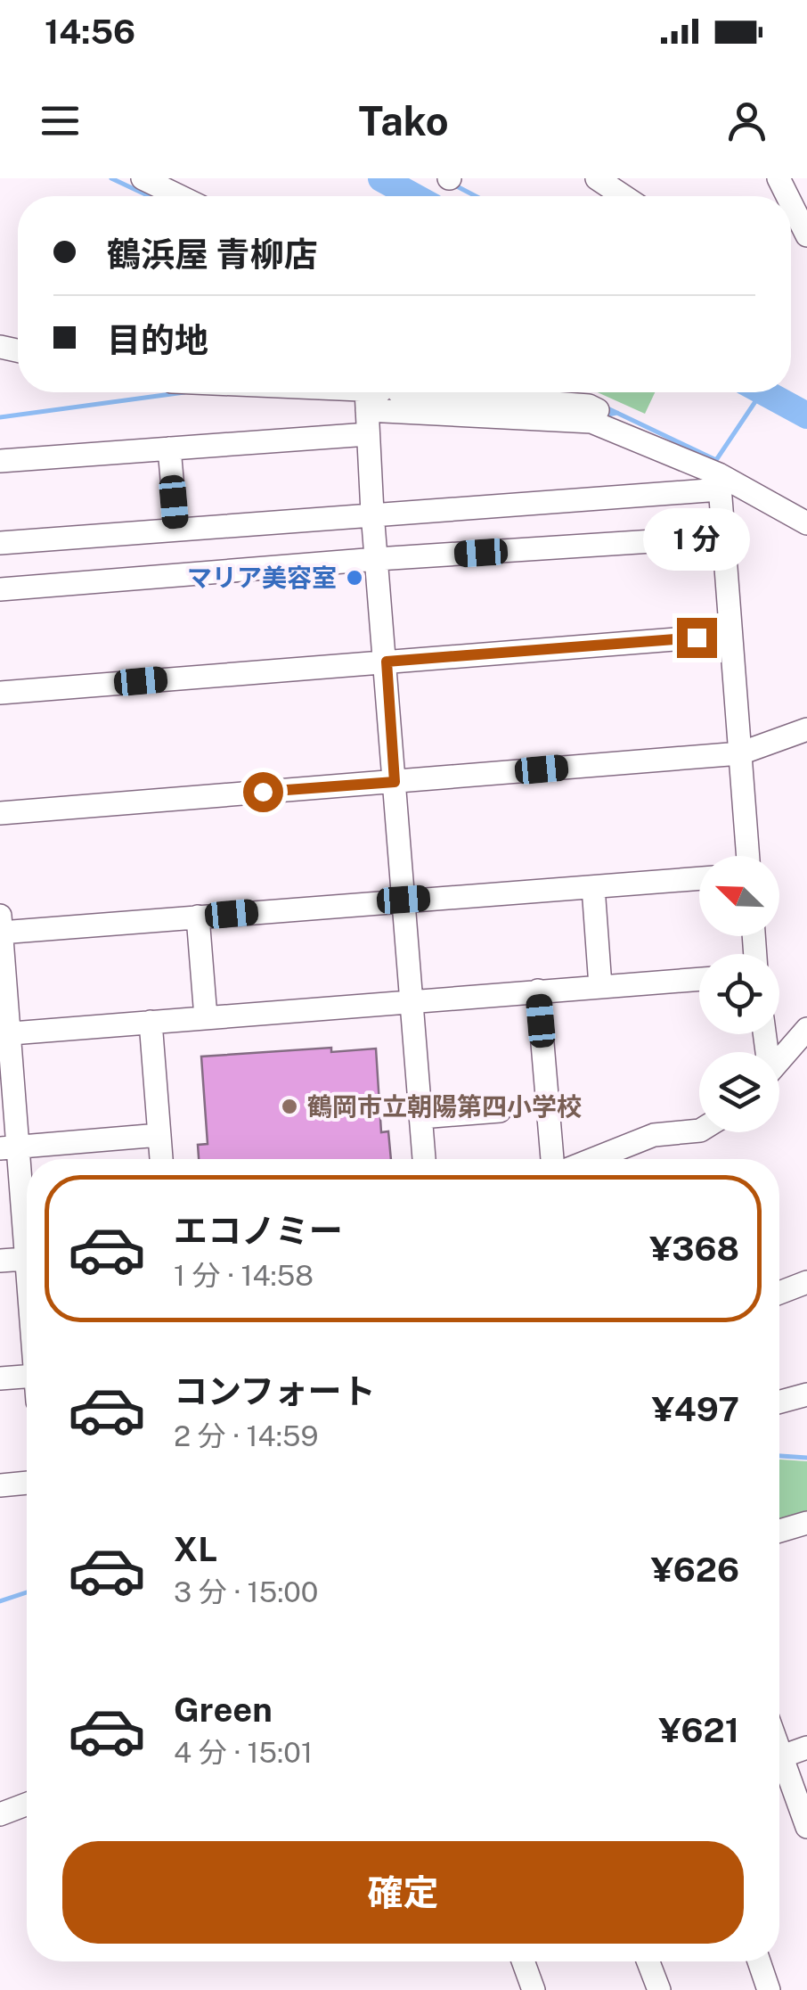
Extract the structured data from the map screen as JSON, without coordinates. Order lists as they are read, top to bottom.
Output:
{
  "places": ["マリア美容室", "鶴岡市立朝陽第四小学校"],
  "north": "top left",
  "page": {
    "status": "14:56",
    "header": "Tako",
    "banner": ["鶴浜屋 青柳店", "目的地"],
    "bubble": "1 分",
    "list": [
      {
        "name": "エコノミー",
        "note": "1 分 · 14:58",
        "value": "¥368"
      },
      {
        "name": "コンフォート",
        "note": "2 分 · 14:59",
        "value": "¥497"
      },
      {
        "name": "XL",
        "note": "3 分 · 15:00",
        "value": "¥626"
      },
      {
        "name": "Green",
        "note": "4 分 · 15:01",
        "value": "¥621"
      }
    ],
    "buttons": "確定"
  }
}
